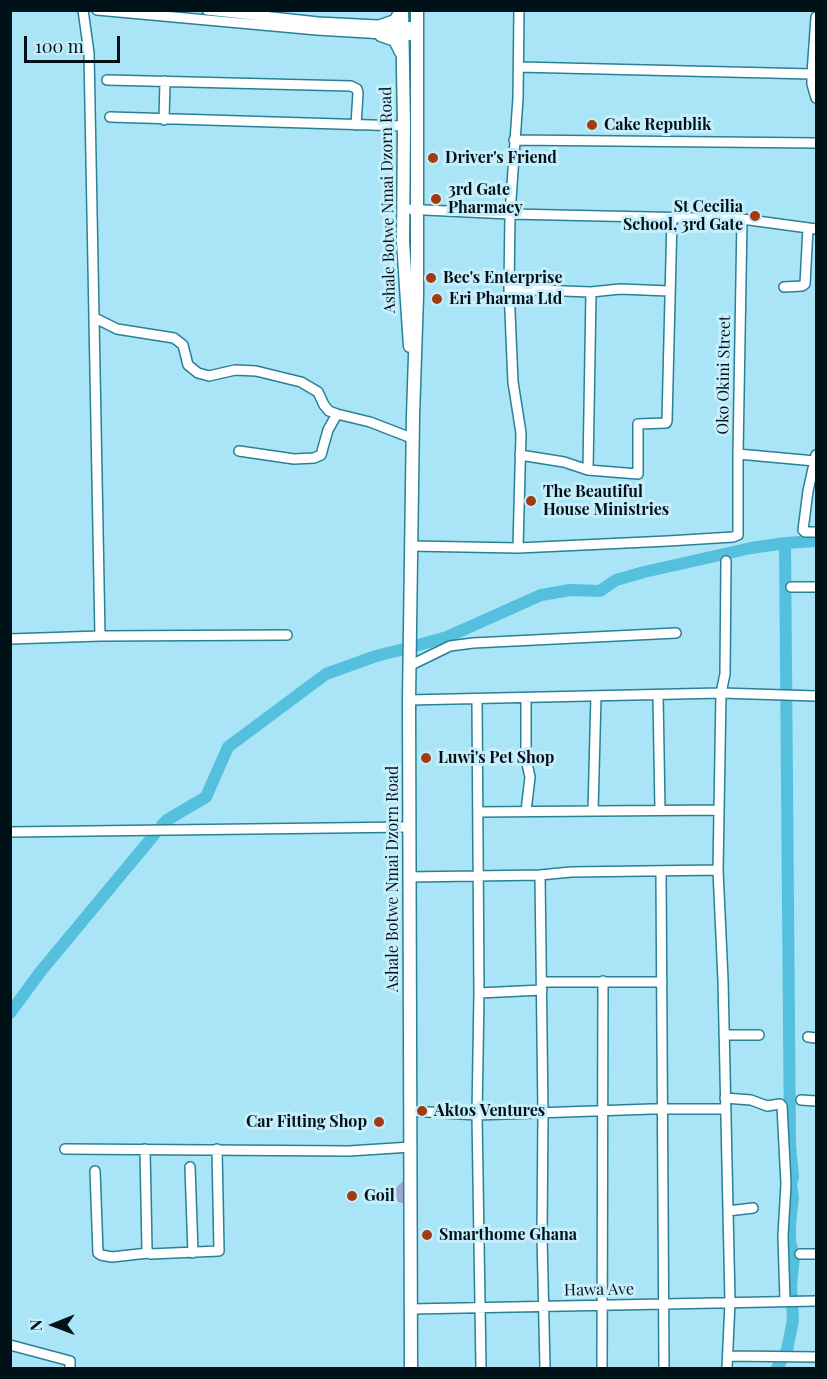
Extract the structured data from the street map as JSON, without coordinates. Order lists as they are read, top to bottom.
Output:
{
  "streets": {
    "main road": ["Ashale Botwe Nmai Dzorn Road"],
    "street": ["Oko Okini Street", "Hawa Ave"]
  },
  "crossings": [
    ["Ashale Botwe Nmai Dzorn Road", "Hawa Ave"]
  ],
  "places": [
    "Cake Republik",
    "Driver's Friend",
    "3rd Gate Pharmacy",
    "St Cecilia School, 3rd Gate",
    "Bec's Enterprise",
    "Eri Pharma Ltd",
    "The Beautiful House Ministries",
    "Luwi's Pet Shop",
    "Aktos Ventures",
    "Car Fitting Shop",
    "Goil",
    "Smarthome Ghana"
  ],
  "scale_bar": "100 m",
  "north": "left"
}
